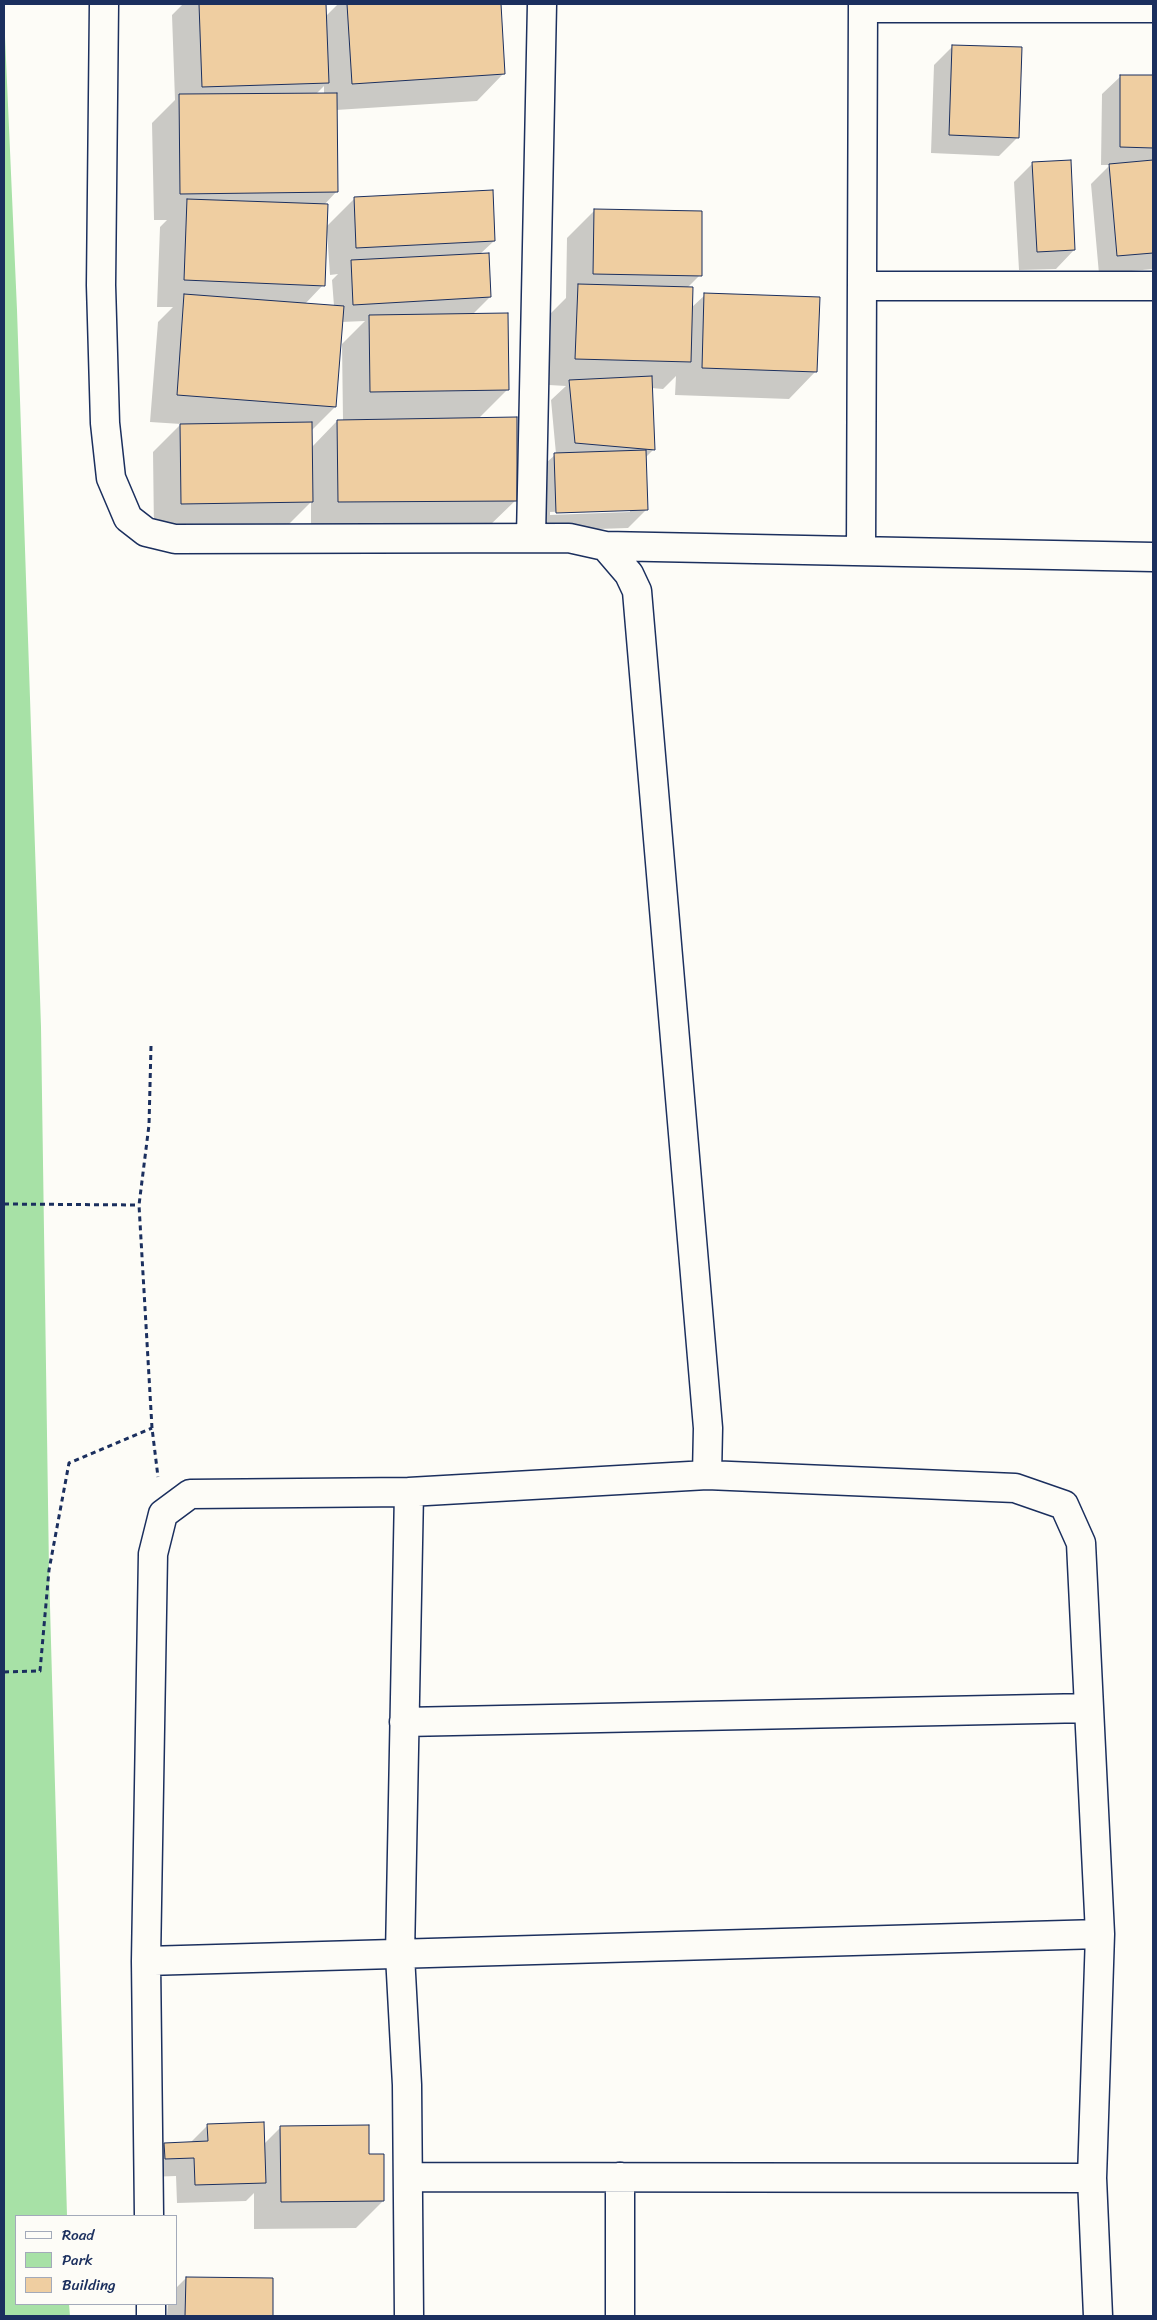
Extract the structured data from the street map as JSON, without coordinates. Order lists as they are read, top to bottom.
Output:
{
  "legend": ["Road", "Park", "Building"]
}
